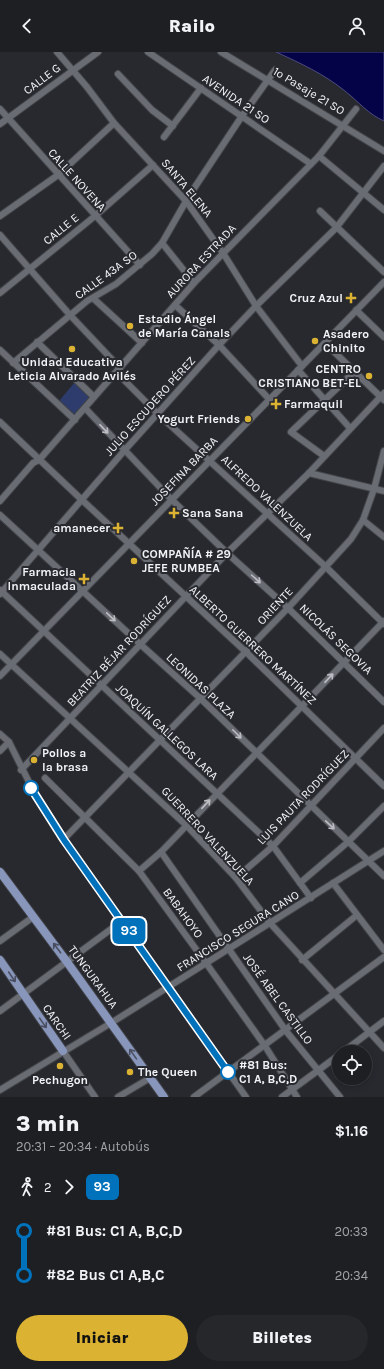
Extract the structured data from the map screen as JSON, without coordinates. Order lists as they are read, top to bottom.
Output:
{
  "streets": {
    "main road": ["TUNGURAHUA", "CARCHI"],
    "street": [
      "CALLE G",
      "1º Pasaje 21 SO",
      "AVENIDA 21 SO",
      "CALLE NOVENA",
      "SANTA ELENA",
      "CALLE E",
      "AURORA ESTRADA",
      "CALLE 43A SO",
      "JULIO ESCUDERO PÉREZ",
      "JOSEFINA BARBA",
      "ALFREDO VALENZUELA",
      "ORIENTE",
      "NICOLÁS SEGOVIA",
      "ALBERTO GUERRERO MARTÍNEZ",
      "BEATRIZ BÉJAR RODRÍGUEZ",
      "LEONIDAS PLAZA",
      "JOAQUÍN GALLEGOS LARA",
      "LUIS PAUTA RODRÍGUEZ",
      "GUERRERO VALENZUELA",
      "BABAHOYO",
      "FRANCISCO SEGURA CANO",
      "JOSÉ ABEL CASTILLO"
    ]
  },
  "crossings": [
    ["CALLE G", "CALLE NOVENA"],
    ["CALLE G", "SANTA ELENA"],
    ["1º Pasaje 21 SO", "AURORA ESTRADA"],
    ["1º Pasaje 21 SO", "CALLE 43A SO"],
    ["AVENIDA 21 SO", "AURORA ESTRADA"],
    ["AVENIDA 21 SO", "CALLE 43A SO"],
    ["CALLE NOVENA", "CALLE E"],
    ["CALLE NOVENA", "CALLE 43A SO"],
    ["SANTA ELENA", "CALLE E"],
    ["SANTA ELENA", "AURORA ESTRADA"],
    ["SANTA ELENA", "CALLE 43A SO"],
    ["SANTA ELENA", "JULIO ESCUDERO PÉREZ"],
    ["SANTA ELENA", "JOSEFINA BARBA"],
    ["SANTA ELENA", "BEATRIZ BÉJAR RODRÍGUEZ"],
    ["CALLE E", "ALFREDO VALENZUELA"],
    ["AURORA ESTRADA", "ALFREDO VALENZUELA"],
    ["AURORA ESTRADA", "NICOLÁS SEGOVIA"],
    ["AURORA ESTRADA", "ALBERTO GUERRERO MARTÍNEZ"],
    ["CALLE 43A SO", "ALFREDO VALENZUELA"],
    ["JULIO ESCUDERO PÉREZ", "ALFREDO VALENZUELA"],
    ["JULIO ESCUDERO PÉREZ", "NICOLÁS SEGOVIA"],
    ["JULIO ESCUDERO PÉREZ", "ALBERTO GUERRERO MARTÍNEZ"],
    ["JULIO ESCUDERO PÉREZ", "LEONIDAS PLAZA"],
    ["JULIO ESCUDERO PÉREZ", "JOAQUÍN GALLEGOS LARA"],
    ["JOSEFINA BARBA", "ALFREDO VALENZUELA"],
    ["JOSEFINA BARBA", "NICOLÁS SEGOVIA"],
    ["JOSEFINA BARBA", "ALBERTO GUERRERO MARTÍNEZ"],
    ["JOSEFINA BARBA", "LEONIDAS PLAZA"],
    ["JOSEFINA BARBA", "JOAQUÍN GALLEGOS LARA"],
    ["JOSEFINA BARBA", "GUERRERO VALENZUELA"],
    ["ALFREDO VALENZUELA", "ORIENTE"],
    ["ALFREDO VALENZUELA", "BEATRIZ BÉJAR RODRÍGUEZ"],
    ["ORIENTE", "NICOLÁS SEGOVIA"],
    ["ORIENTE", "ALBERTO GUERRERO MARTÍNEZ"],
    ["ORIENTE", "LEONIDAS PLAZA"],
    ["ORIENTE", "JOAQUÍN GALLEGOS LARA"],
    ["ORIENTE", "GUERRERO VALENZUELA"],
    ["ORIENTE", "BABAHOYO"],
    ["NICOLÁS SEGOVIA", "BEATRIZ BÉJAR RODRÍGUEZ"],
    ["ALBERTO GUERRERO MARTÍNEZ", "BEATRIZ BÉJAR RODRÍGUEZ"],
    ["ALBERTO GUERRERO MARTÍNEZ", "LUIS PAUTA RODRÍGUEZ"],
    ["BEATRIZ BÉJAR RODRÍGUEZ", "LEONIDAS PLAZA"],
    ["BEATRIZ BÉJAR RODRÍGUEZ", "JOAQUÍN GALLEGOS LARA"],
    ["BEATRIZ BÉJAR RODRÍGUEZ", "GUERRERO VALENZUELA"],
    ["LEONIDAS PLAZA", "LUIS PAUTA RODRÍGUEZ"],
    ["LEONIDAS PLAZA", "FRANCISCO SEGURA CANO"],
    ["JOAQUÍN GALLEGOS LARA", "LUIS PAUTA RODRÍGUEZ"],
    ["JOAQUÍN GALLEGOS LARA", "FRANCISCO SEGURA CANO"],
    ["LUIS PAUTA RODRÍGUEZ", "GUERRERO VALENZUELA"],
    ["GUERRERO VALENZUELA", "FRANCISCO SEGURA CANO"],
    ["BABAHOYO", "FRANCISCO SEGURA CANO"],
    ["FRANCISCO SEGURA CANO", "TUNGURAHUA"],
    ["FRANCISCO SEGURA CANO", "JOSÉ ABEL CASTILLO"],
    ["FRANCISCO SEGURA CANO", "CARCHI"]
  ],
  "one_way": ["LEONIDAS PLAZA", "TUNGURAHUA", "CARCHI"],
  "places": {
    "health": [
      "Cruz Azul",
      "Farmaquil",
      "Sana Sana",
      "amanecer",
      "Farmacia Inmaculada"
    ],
    "other": [
      "Estadio Ángel de María Canals",
      "Asadero Chinito",
      "Unidad Educativa Leticia Alvarado Avilés",
      "CENTRO CRISTIANO BET-EL",
      "Yogurt Friends",
      "COMPAÑÍA # 29 JEFE RUMBEA",
      "Pollos a la brasa",
      "Pechugon",
      "The Queen",
      "#81 Bus: C1 A, B,C,D"
    ]
  },
  "lines": ["bus line 93"],
  "page": {
    "header": "Railo",
    "on_map": "93",
    "heading": ["3 min", "20:31 – 20:34 · Autobús", "$1.16"],
    "legs": ["2", "93"],
    "list": [
      {
        "name": "#81 Bus: C1 A, B,C,D",
        "value": "20:33"
      },
      {
        "name": "#82 Bus C1 A,B,C",
        "value": "20:34"
      }
    ],
    "buttons": ["Iniciar", "Billetes"]
  }
}
